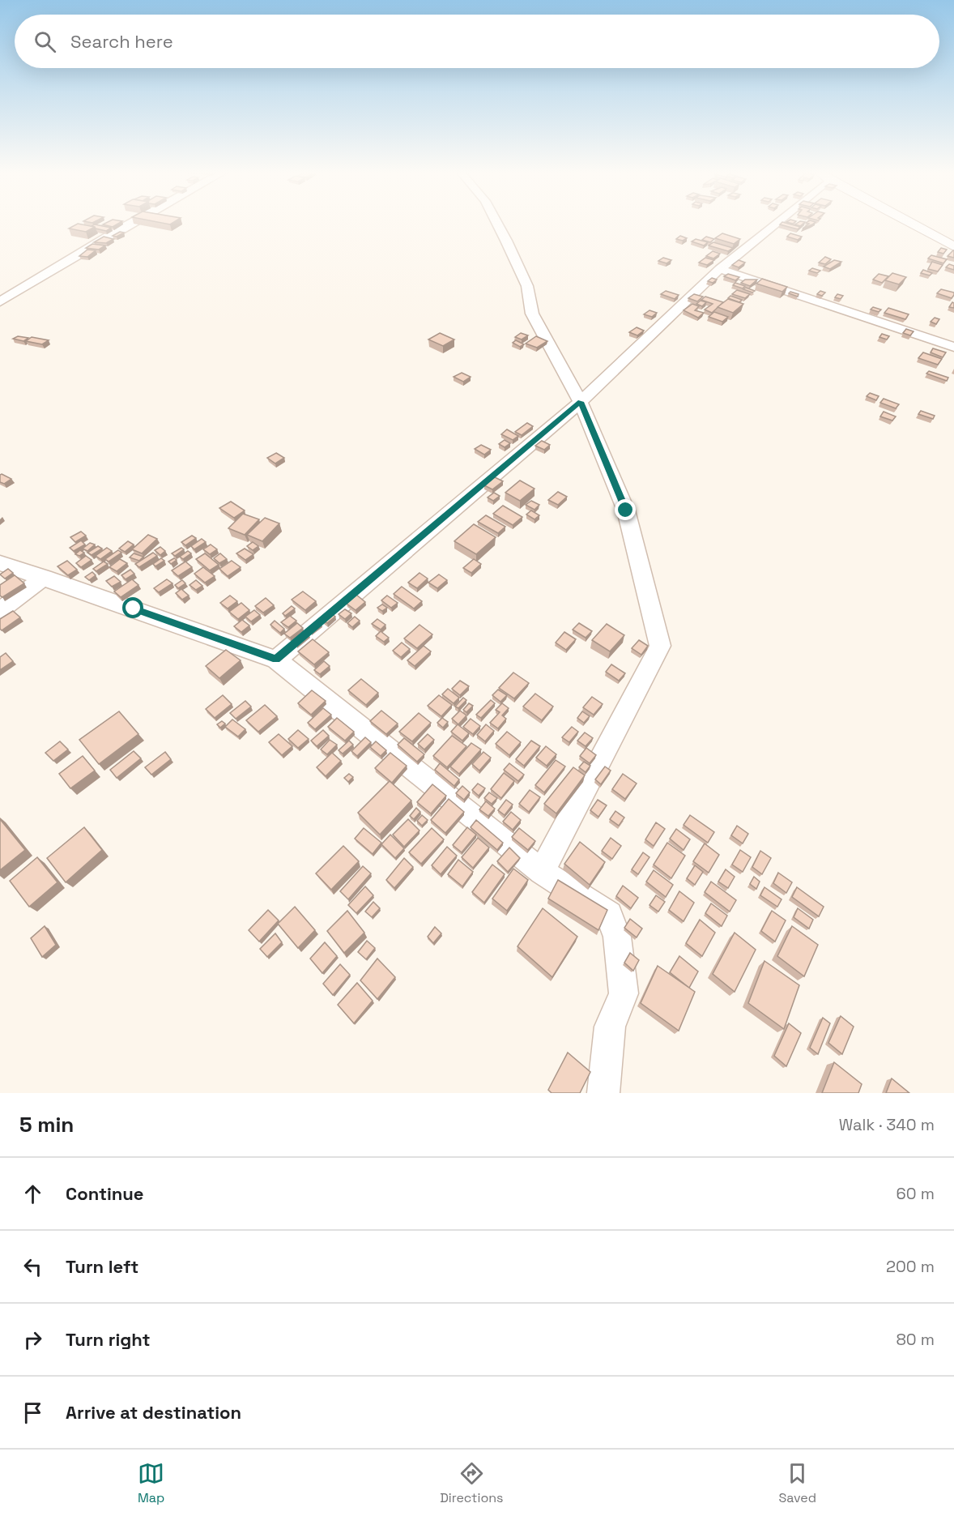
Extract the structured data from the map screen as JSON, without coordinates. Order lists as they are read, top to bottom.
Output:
{
  "page": {
    "search": "Search here",
    "heading": ["5 min", "Walk · 340 m"],
    "list": [
      ["Continue", "60 m"],
      ["Turn left", "200 m"],
      ["Turn right", "80 m"],
      "Arrive at destination"
    ],
    "nav": ["Map", "Directions", "Saved"]
  }
}
